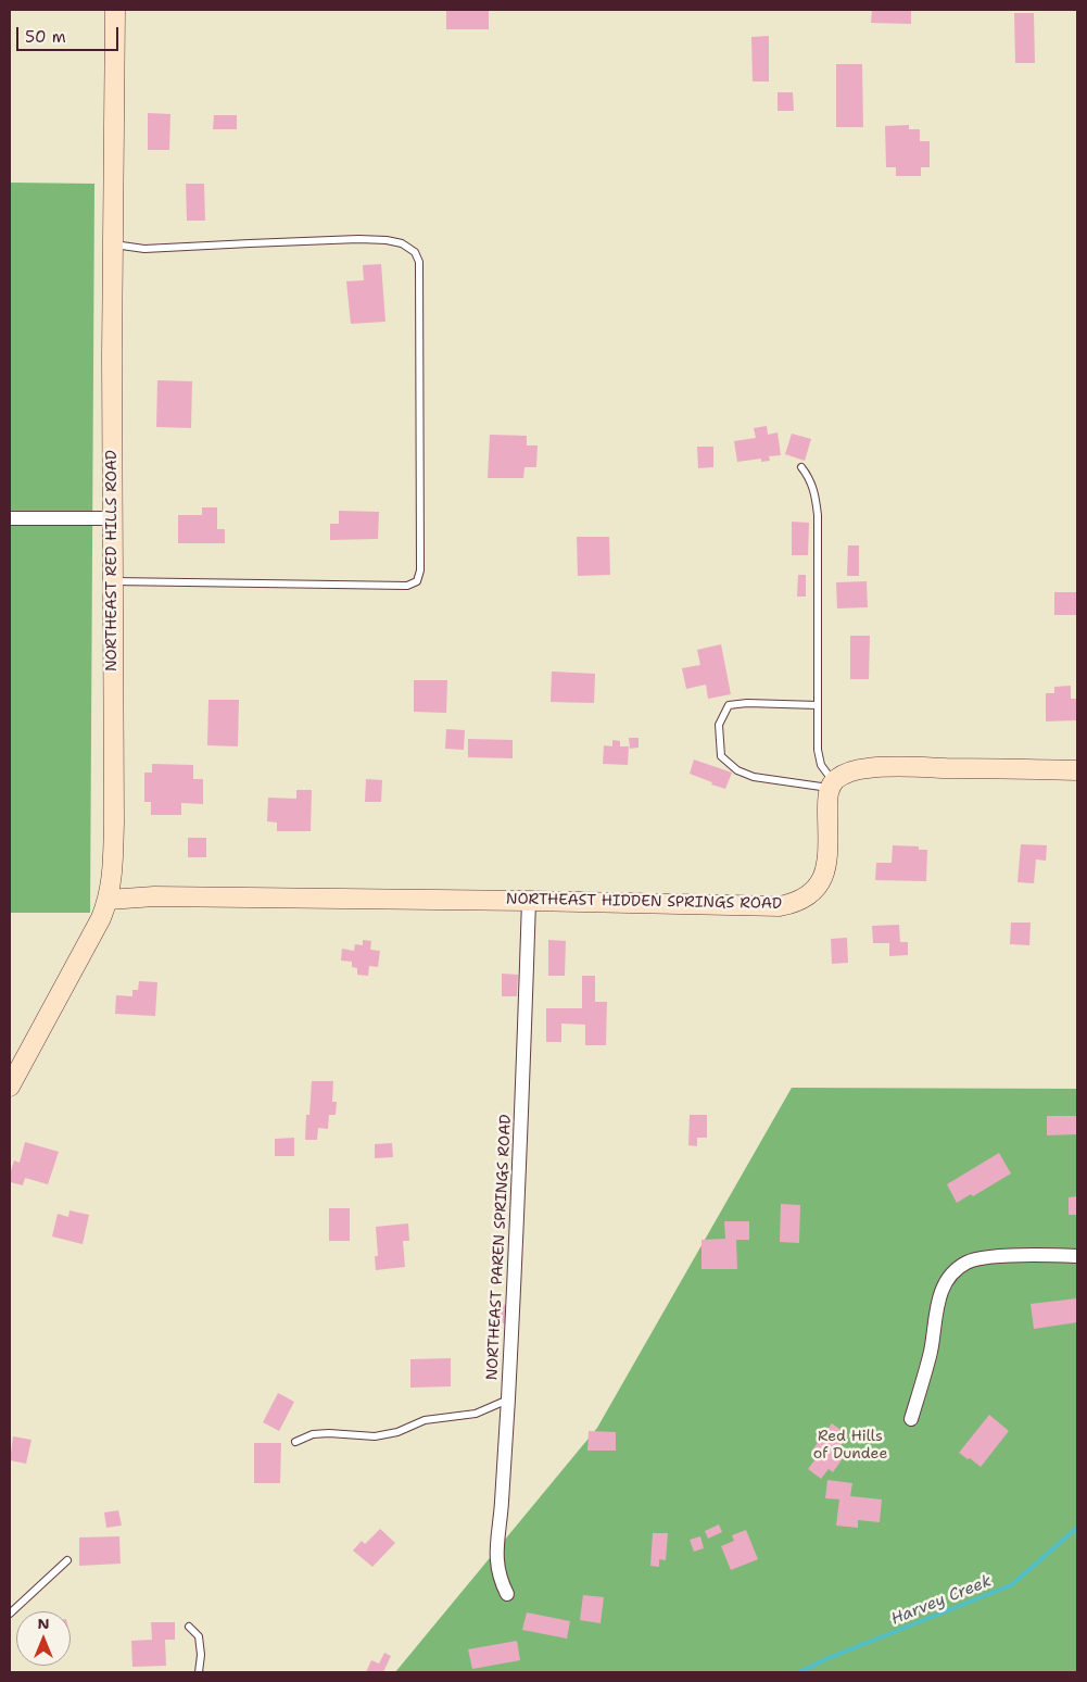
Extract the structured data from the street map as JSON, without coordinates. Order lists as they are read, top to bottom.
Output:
{
  "streets": {
    "street": ["NORTHEAST RED HILLS ROAD", "NORTHEAST HIDDEN SPRINGS ROAD", "NORTHEAST PAREN SPRINGS ROAD"]
  },
  "crossings": [
    ["NORTHEAST RED HILLS ROAD", "NORTHEAST HIDDEN SPRINGS ROAD"],
    ["NORTHEAST HIDDEN SPRINGS ROAD", "NORTHEAST PAREN SPRINGS ROAD"]
  ],
  "water": ["Harvey Creek"],
  "parks": ["Red Hills of Dundee"],
  "scale_bar": "50 m",
  "north": "top"
}
